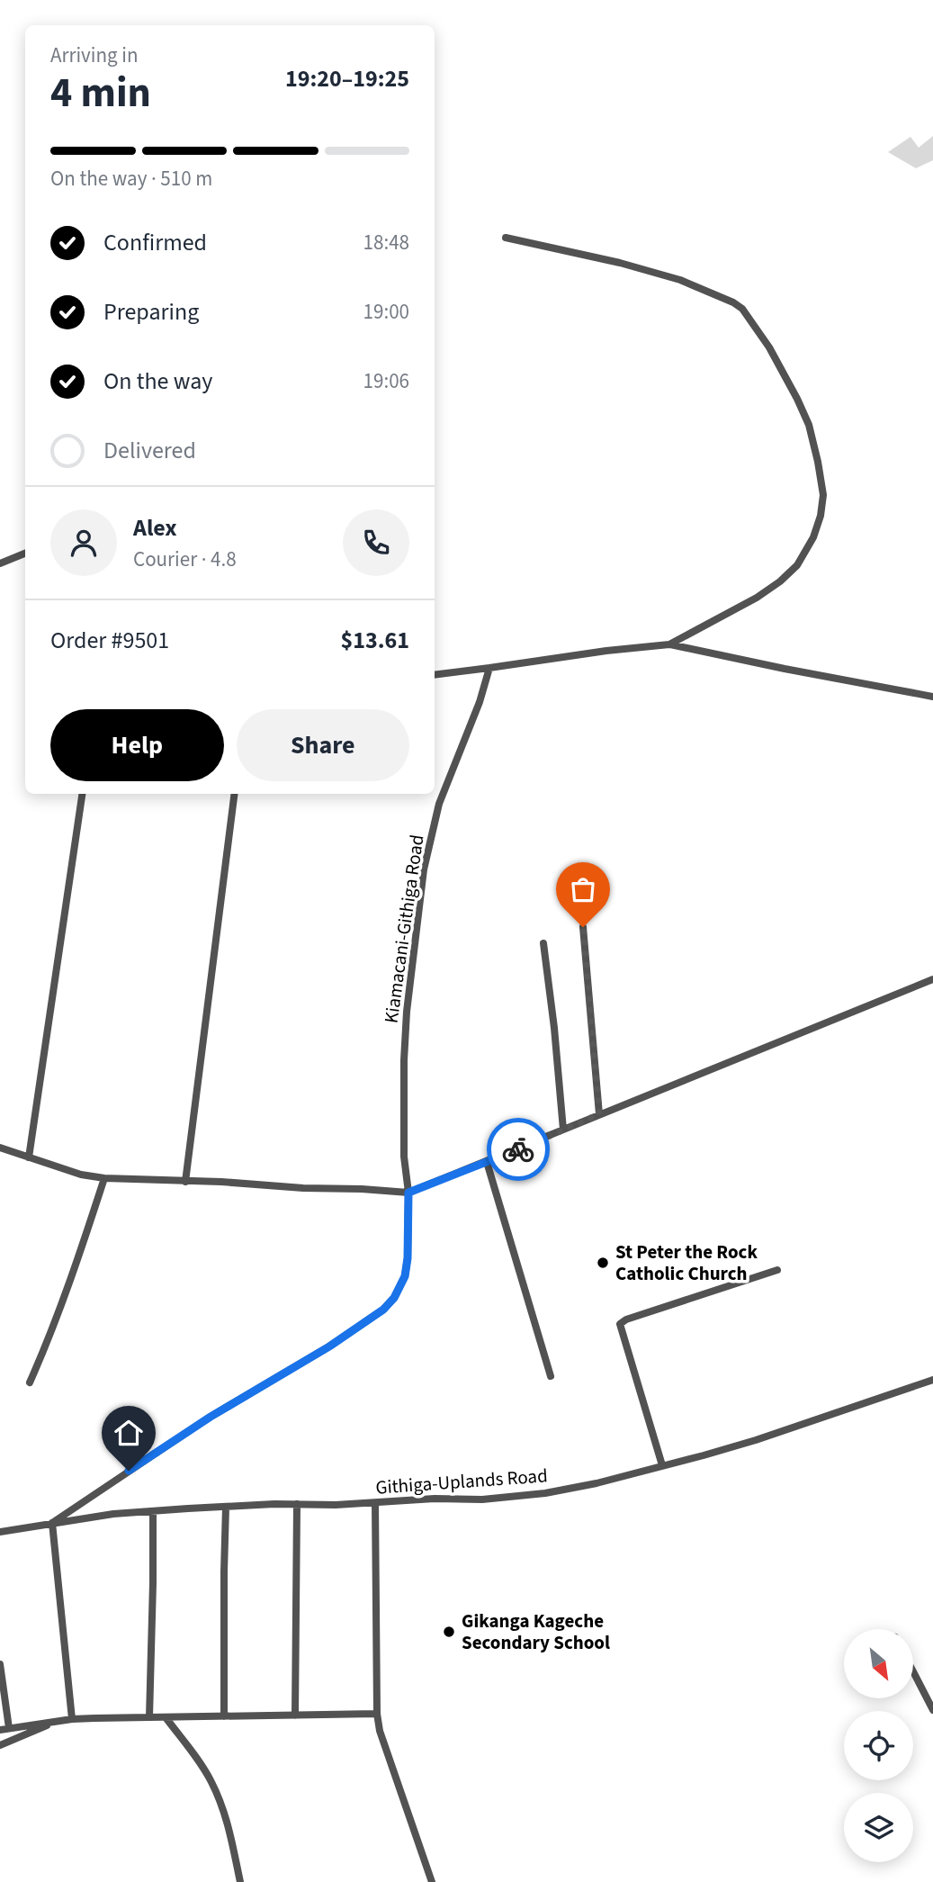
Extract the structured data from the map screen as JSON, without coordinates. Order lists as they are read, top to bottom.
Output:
{
  "streets": {
    "street": ["Kiamacani-Githiga Road", "Githiga-Uplands Road"]
  },
  "crossings": [
    ["Kiamacani-Githiga Road", "Githiga-Uplands Road"]
  ],
  "places": ["St Peter the Rock Catholic Church", "Gikanga Kageche Secondary School"],
  "north": "bottom right",
  "page": {
    "heading": ["4 min", "Arriving in", "19:20–19:25"],
    "panel": [
      "Alex",
      "Courier · 4.8",
      "Order #9501",
      "$13.61"
    ],
    "bar": "On the way · 510 m",
    "list": [
      ["Confirmed", "18:48"],
      ["Preparing", "19:00"],
      ["On the way", "19:06"],
      "Delivered"
    ],
    "buttons": ["Help", "Share"]
  }
}
